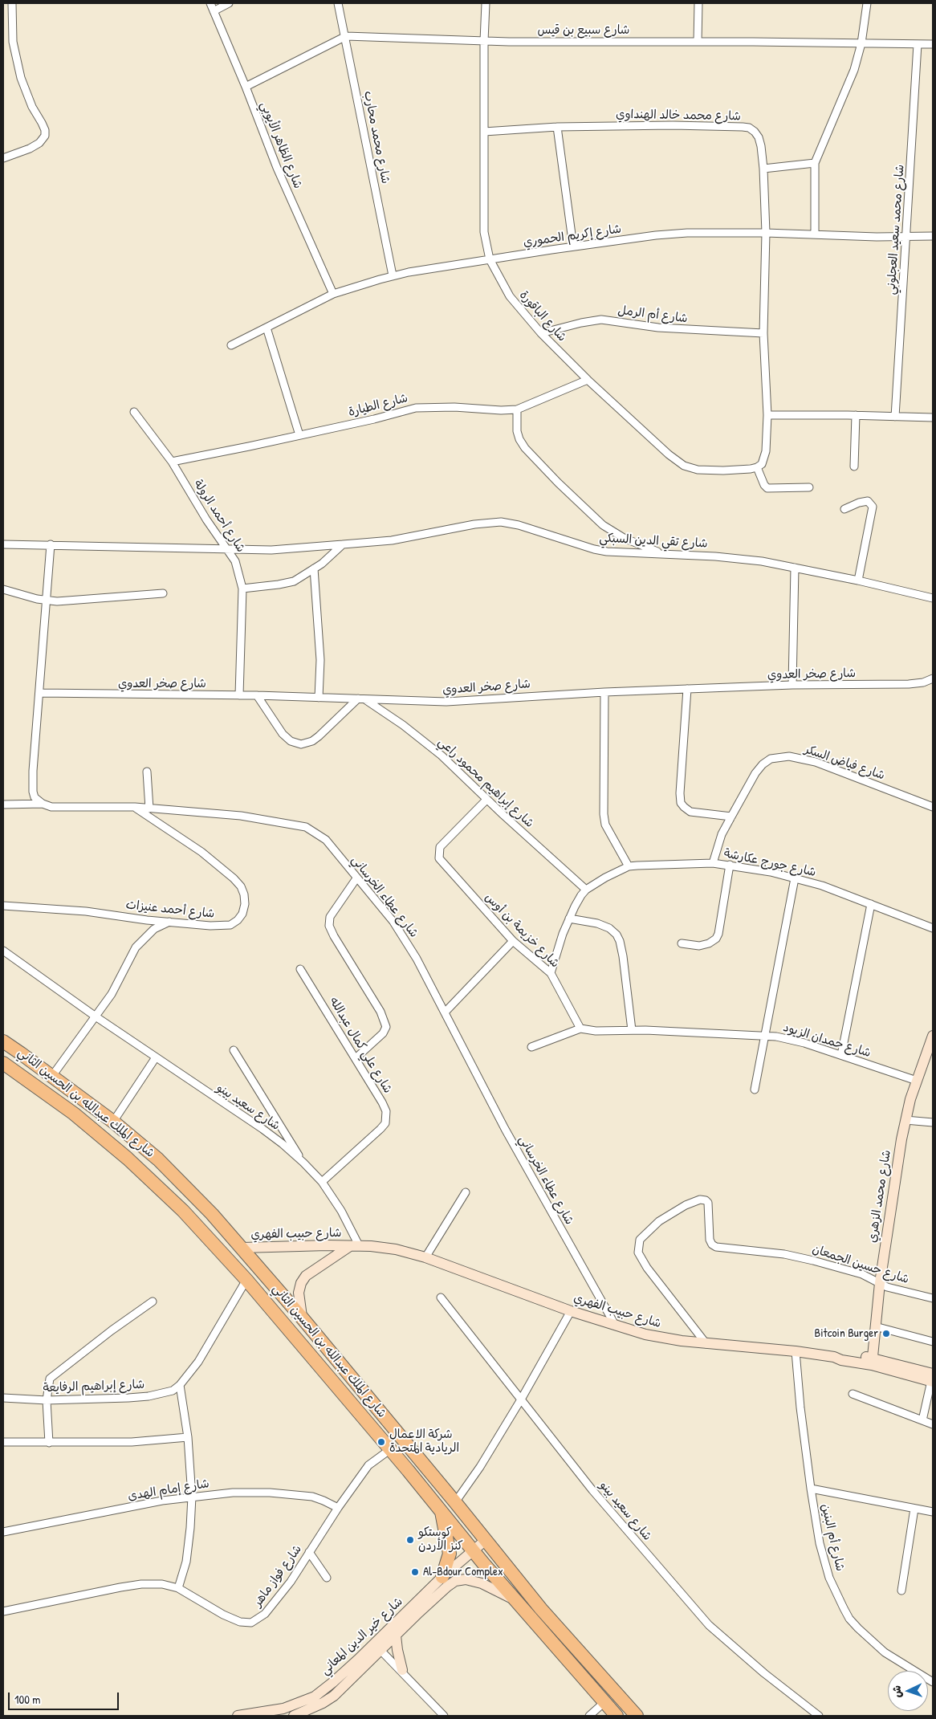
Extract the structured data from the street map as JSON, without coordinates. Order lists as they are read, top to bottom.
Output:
{
  "streets": {
    "highway": ["شارع الملك عبدالله بن الحسين الثاني"],
    "street": [
      "شارع سبيع بن قيس",
      "شارع محمد خالد الهنداوي",
      "شارع محمد محارب",
      "شارع الظاهر الأيوبي",
      "شارع محمد سعيد العجلوني",
      "شارع إكريم الحموري",
      "شارع أم الرمل",
      "شارع الباقورة",
      "شارع الطيارة",
      "شارع أحمد الرولة",
      "شارع تقي الدين السبكي",
      "شارع صخر العدوي",
      "شارع فياض السكر",
      "شارع إبراهيم محمود راعي",
      "شارع جورج عكارشة",
      "شارع عطاء الخرساني",
      "شارع أحمد عنيزات",
      "شارع خزيمة بن أوس",
      "شارع حمدان الزيود",
      "شارع علي كمال عبدالله",
      "شارع سعيد بينو",
      "شارع محمد الزهري",
      "شارع حبيب الفهري",
      "شارع حسين الجمعان",
      "شارع إبراهيم الرفايعة",
      "شارع إمام الهدى",
      "شارع أم البنين",
      "شارع فواز ماهر",
      "شارع خير الدين المعاني"
    ]
  },
  "crossings": [
    ["شارع سبيع بن قيس", "شارع محمد محارب"],
    ["شارع سبيع بن قيس", "شارع الظاهر الأيوبي"],
    ["شارع سبيع بن قيس", "شارع محمد سعيد العجلوني"],
    ["شارع سبيع بن قيس", "شارع الباقورة"],
    ["شارع محمد خالد الهنداوي", "شارع إكريم الحموري"],
    ["شارع محمد خالد الهنداوي", "شارع أم الرمل"],
    ["شارع محمد خالد الهنداوي", "شارع الباقورة"],
    ["شارع محمد محارب", "شارع إكريم الحموري"],
    ["شارع الظاهر الأيوبي", "شارع إكريم الحموري"],
    ["شارع محمد سعيد العجلوني", "شارع إكريم الحموري"],
    ["شارع إكريم الحموري", "شارع الباقورة"],
    ["شارع أم الرمل", "شارع الباقورة"],
    ["شارع الباقورة", "شارع الطيارة"],
    ["شارع الطيارة", "شارع أحمد الرولة"],
    ["شارع أحمد الرولة", "شارع تقي الدين السبكي"],
    ["شارع أحمد الرولة", "شارع صخر العدوي"],
    ["شارع صخر العدوي", "شارع إبراهيم محمود راعي"],
    ["شارع فياض السكر", "شارع جورج عكارشة"],
    ["شارع إبراهيم محمود راعي", "شارع جورج عكارشة"],
    ["شارع إبراهيم محمود راعي", "شارع خزيمة بن أوس"],
    ["شارع جورج عكارشة", "شارع خزيمة بن أوس"],
    ["شارع عطاء الخرساني", "شارع أحمد عنيزات"],
    ["شارع عطاء الخرساني", "شارع حبيب الفهري"],
    ["شارع حمدان الزيود", "شارع محمد الزهري"],
    ["شارع علي كمال عبدالله", "شارع سعيد بينو"],
    ["شارع الملك عبدالله بن الحسين الثاني", "شارع حبيب الفهري"],
    ["شارع الملك عبدالله بن الحسين الثاني", "شارع إبراهيم الرفايعة"],
    ["شارع الملك عبدالله بن الحسين الثاني", "شارع فواز ماهر"],
    ["شارع الملك عبدالله بن الحسين الثاني", "شارع خير الدين المعاني"],
    ["شارع سعيد بينو", "شارع حبيب الفهري"],
    ["شارع محمد الزهري", "شارع حبيب الفهري"],
    ["شارع محمد الزهري", "شارع حسين الجمعان"],
    ["شارع حبيب الفهري", "شارع حسين الجمعان"],
    ["شارع حبيب الفهري", "شارع أم البنين"],
    ["شارع إمام الهدى", "شارع فواز ماهر"]
  ],
  "places": [
    "Bitcoin Burger",
    "شركة الاعمال الريادية المتحدة",
    "كوستكو كنز الأردن",
    "Al-Bdour Complex"
  ],
  "scale_bar": "100 m",
  "north": "left"
}
